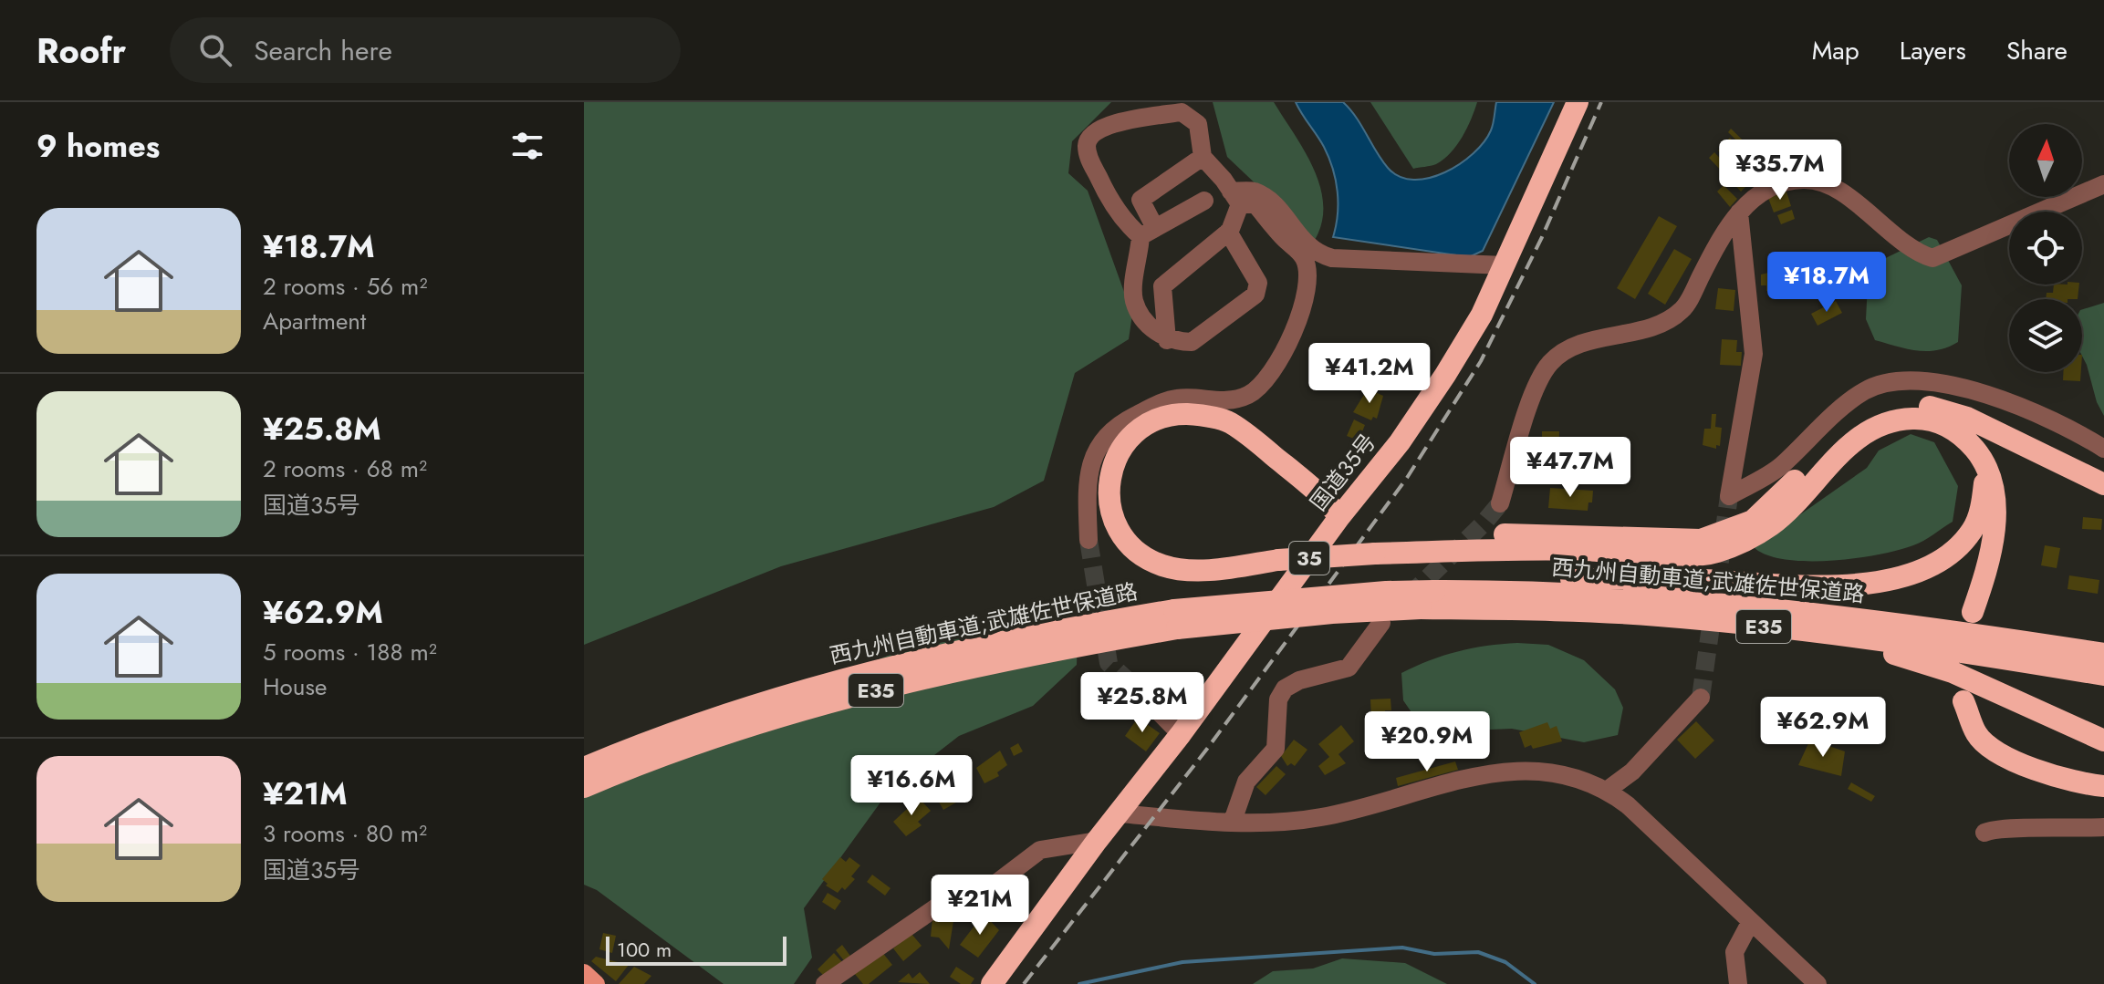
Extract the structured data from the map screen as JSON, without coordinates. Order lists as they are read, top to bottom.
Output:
{
  "streets": {
    "highway": [
      "国道35号",
      "35",
      "西九州自動車道;武雄佐世保道路",
      "E35"
    ]
  },
  "scale_bar": "100 m",
  "north": "top",
  "page": {
    "header": "Roofr",
    "search": "Search here",
    "nav": ["Map", "Layers", "Share"],
    "heading": "9 homes",
    "price": [
      "¥35.7M",
      "¥18.7M",
      "¥41.2M",
      "¥47.7M",
      "¥25.8M",
      "¥62.9M",
      "¥20.9M",
      "¥16.6M",
      "¥21M"
    ],
    "list": [
      {
        "name": "¥18.7M",
        "note": "2 rooms · 56 m² · Apartment"
      },
      {
        "name": "¥25.8M",
        "note": "2 rooms · 68 m² · 国道35号"
      },
      {
        "name": "¥62.9M",
        "note": "5 rooms · 188 m² · House"
      },
      {
        "name": "¥21M",
        "note": "3 rooms · 80 m² · 国道35号"
      }
    ],
    "scale": "100 m"
  }
}
